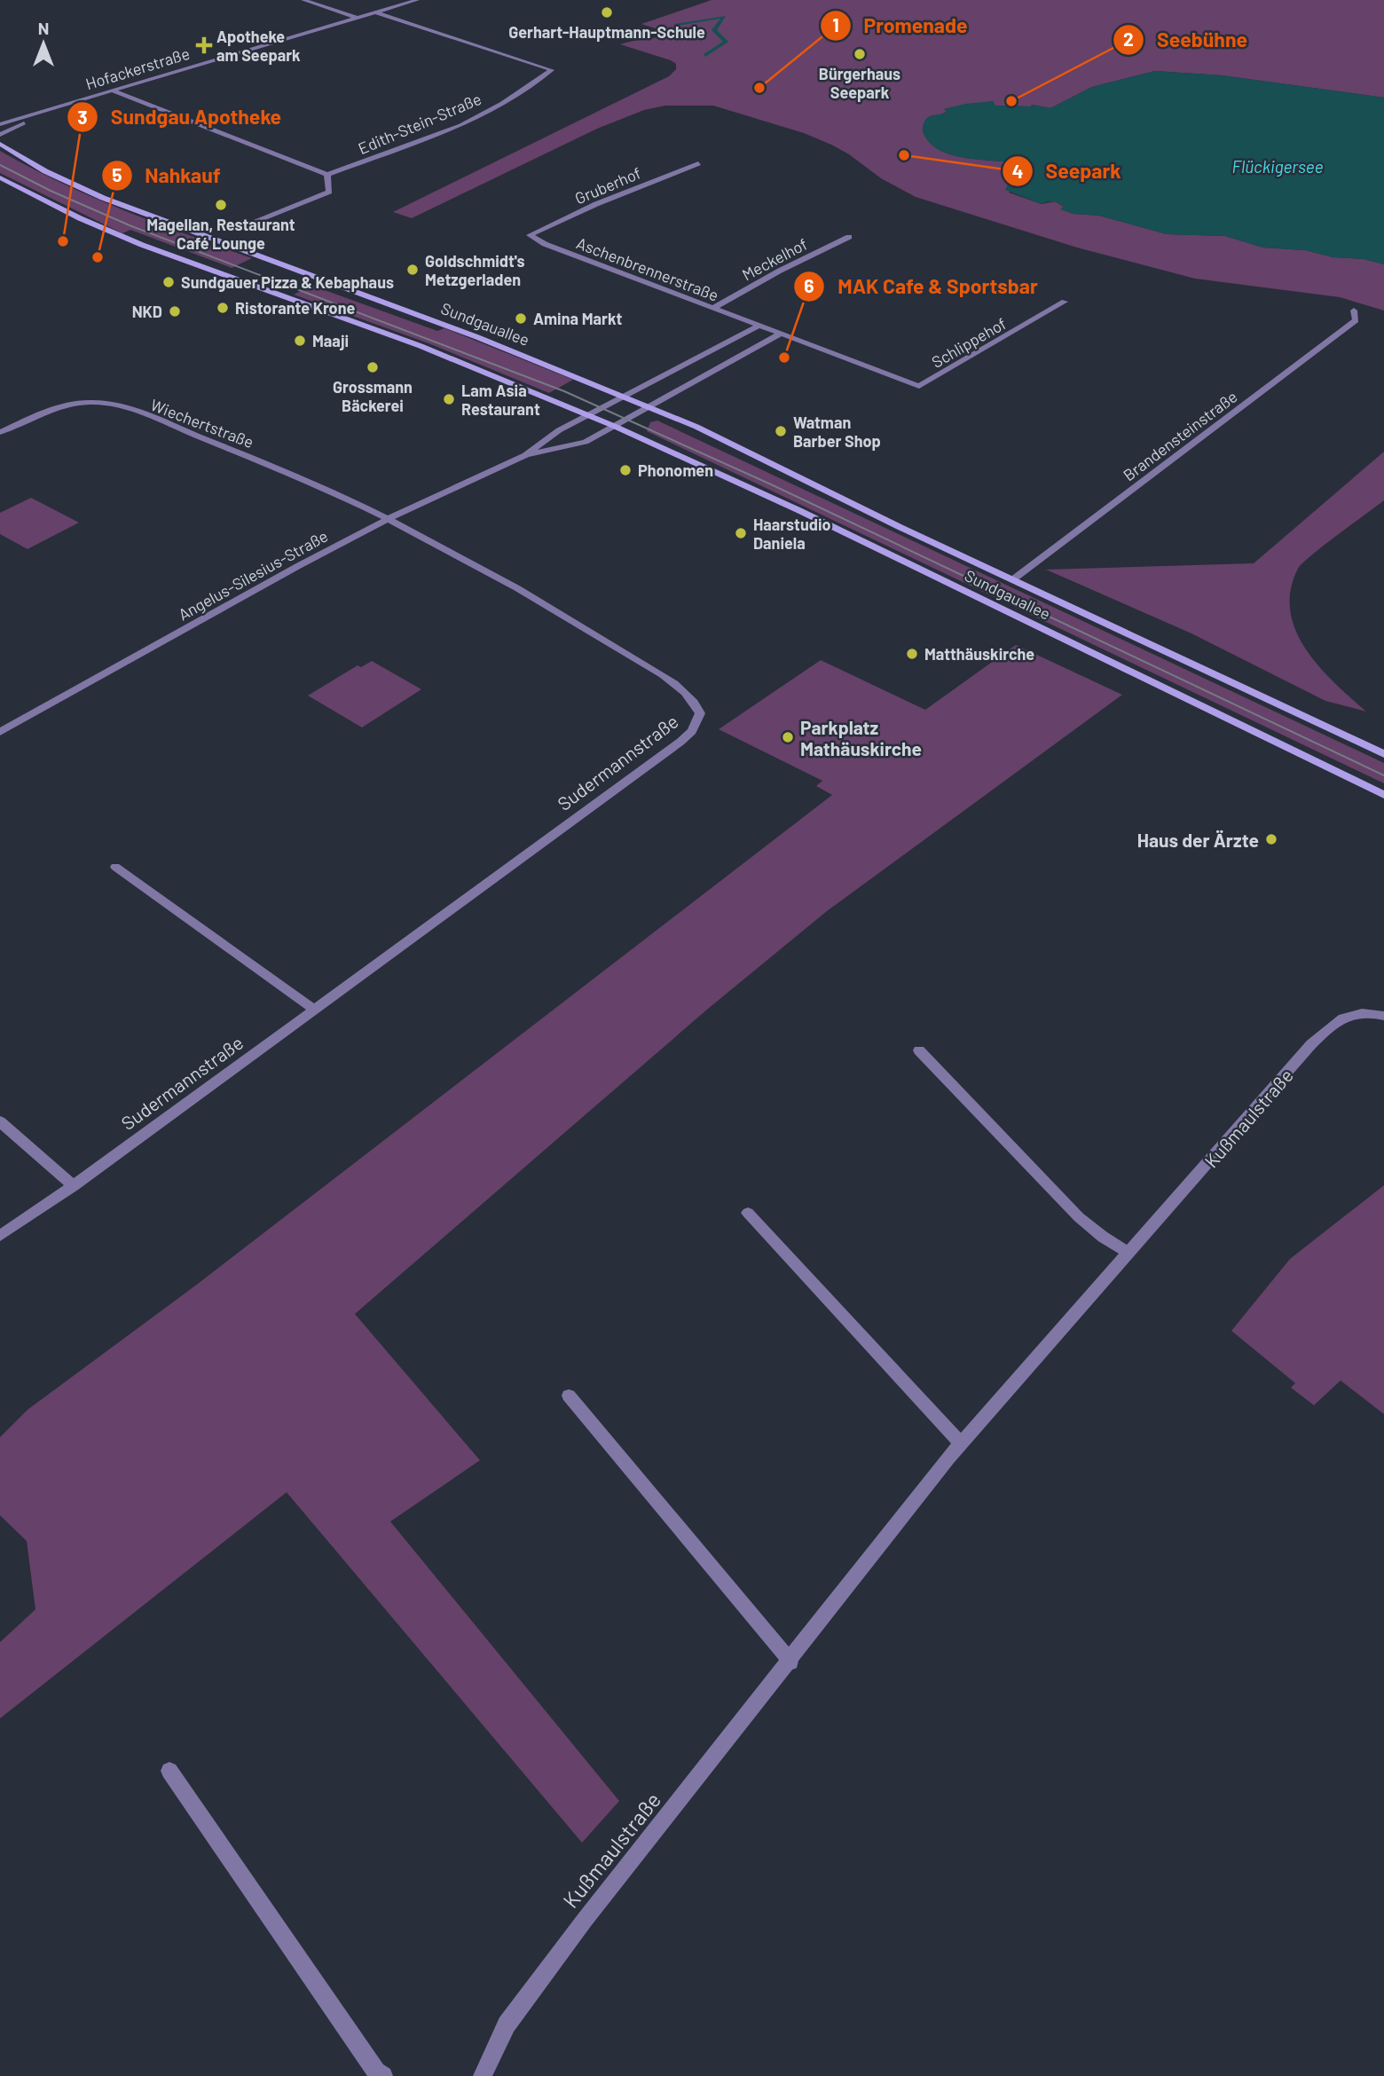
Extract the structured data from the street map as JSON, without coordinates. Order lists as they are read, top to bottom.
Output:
{
  "streets": {
    "street": [
      "Hofackerstraße",
      "Edith-Stein-Straße",
      "Gruberhof",
      "Meckelhof",
      "Aschenbrennerstraße",
      "Sundgauallee",
      "Schlippehof",
      "Wiechertstraße",
      "Brandensteinstraße",
      "Angelus-Silesius-Straße",
      "Sudermannstraße",
      "Kußmaulstraße"
    ]
  },
  "crossings": [
    ["Hofackerstraße", "Edith-Stein-Straße"],
    ["Gruberhof", "Aschenbrennerstraße"],
    ["Meckelhof", "Aschenbrennerstraße"],
    ["Aschenbrennerstraße", "Schlippehof"],
    ["Sundgauallee", "Brandensteinstraße"],
    ["Sundgauallee", "Angelus-Silesius-Straße"],
    ["Wiechertstraße", "Angelus-Silesius-Straße"],
    ["Wiechertstraße", "Sudermannstraße"],
    ["Angelus-Silesius-Straße", "Sudermannstraße"]
  ],
  "water": ["Flückigersee"],
  "places": {
    "other": [
      "Gerhart-Hauptmann-Schule",
      "Bürgerhaus Seepark",
      "Promenade",
      "Seebühne",
      "Seepark",
      "Magellan, Restaurant Café Lounge",
      "Sundgau Apotheke",
      "Nahkauf",
      "Goldschmidt's Metzgerladen",
      "Sundgauer Pizza & Kebaphaus",
      "Ristorante Krone",
      "NKD",
      "Amina Markt",
      "Maaji",
      "MAK Cafe & Sportsbar",
      "Grossmann Bäckerei",
      "Lam Asia Restaurant",
      "Watman Barber Shop",
      "Phonomen",
      "Haarstudio Daniela",
      "Matthäuskirche",
      "Parkplatz Mathäuskirche",
      "Haus der Ärzte"
    ],
    "health": ["Apotheke am Seepark"]
  },
  "north": "top"
}
